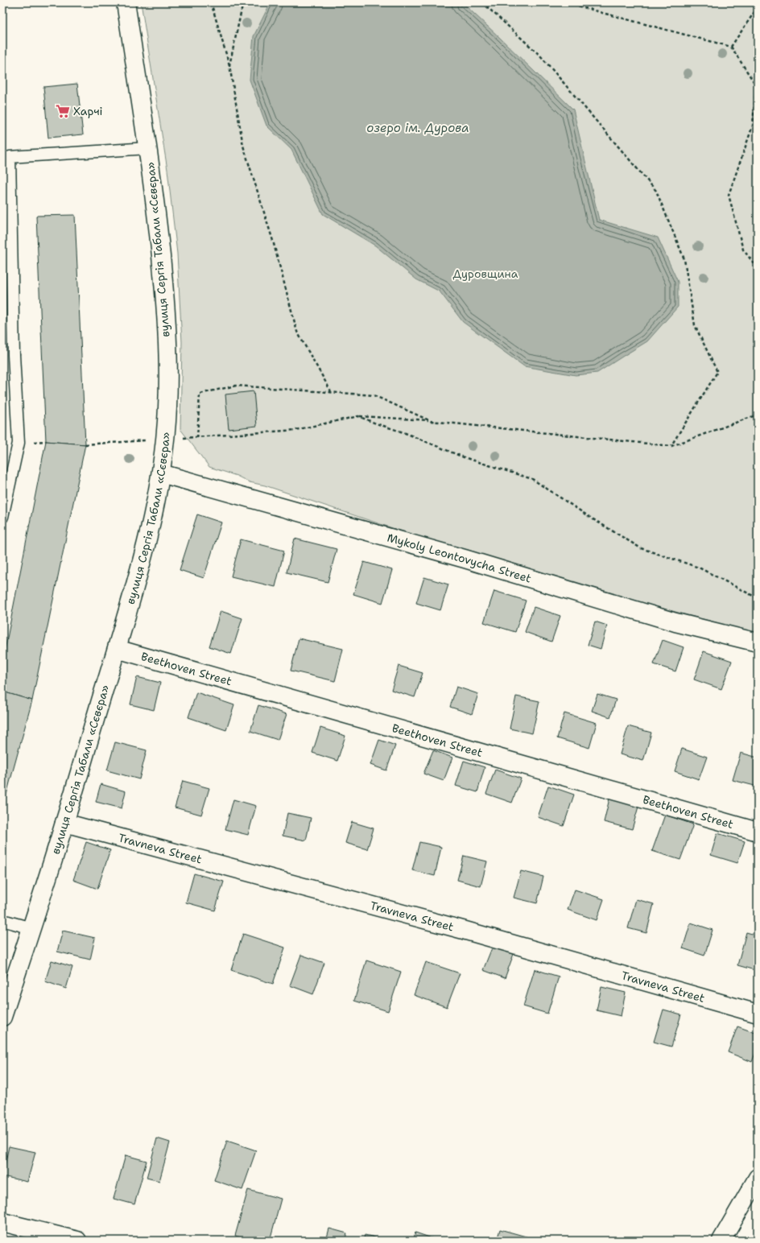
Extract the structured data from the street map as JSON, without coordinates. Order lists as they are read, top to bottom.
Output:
{
  "streets": {
    "street": [
      "вулиця Сергія Табали «Сєвєра»",
      "Mykoly Leontovycha Street",
      "Beethoven Street",
      "Travneva Street"
    ]
  },
  "crossings": [
    ["вулиця Сергія Табали «Сєвєра»", "Mykoly Leontovycha Street"],
    ["вулиця Сергія Табали «Сєвєра»", "Beethoven Street"],
    ["вулиця Сергія Табали «Сєвєра»", "Travneva Street"]
  ],
  "water": ["озеро ім. Дурова"],
  "parks": ["Дуровщина"],
  "places": {
    "supermarket": ["Харчі"]
  }
}
